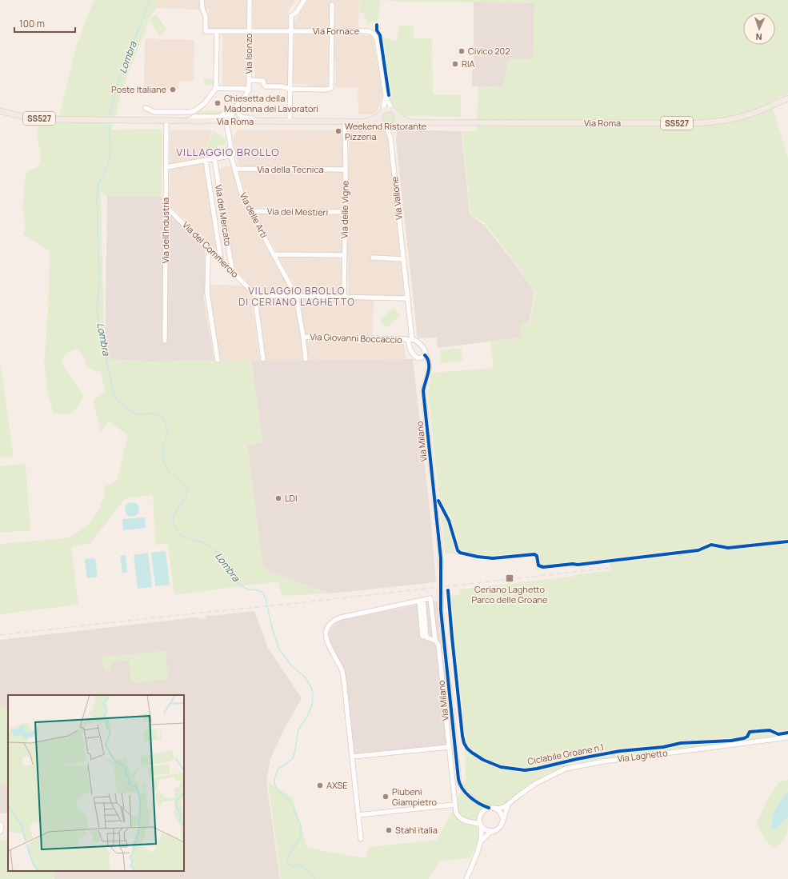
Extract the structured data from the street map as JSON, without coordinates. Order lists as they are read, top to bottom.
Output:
{
  "streets": {
    "main road": ["SS527", "Via Roma"],
    "street": [
      "Via Fornace",
      "Via Isonzo",
      "Via della Tecnica",
      "Via Vallone",
      "Via delle Vigne",
      "Via dei Mestieri",
      "Via del Mercato",
      "Via delle Arti",
      "Via dell'Industria",
      "Via del Commercio",
      "Via Giovanni Boccaccio",
      "Via Milano",
      "Via Laghetto"
    ],
    "cycle path": ["Ciclabile Groane n.1"]
  },
  "crossings": [
    ["Via Fornace", "Via Isonzo"],
    ["Via Fornace", "SS527"],
    ["Via Fornace", "Via Roma"],
    ["Via Fornace", "Via Vallone"],
    ["SS527", "Via Roma"],
    ["SS527", "Via Vallone"],
    ["Via Roma", "Via Vallone"],
    ["Via Roma", "Via delle Vigne"],
    ["Via Roma", "Via dell'Industria"],
    ["Via della Tecnica", "Via delle Vigne"],
    ["Via della Tecnica", "Via delle Arti"],
    ["Via delle Vigne", "Via dei Mestieri"],
    ["Via dei Mestieri", "Via delle Arti"],
    ["Via del Mercato", "Via del Commercio"],
    ["Via delle Arti", "Via Giovanni Boccaccio"],
    ["Via dell'Industria", "Via del Commercio"],
    ["Via Giovanni Boccaccio", "Via Milano"],
    ["Via Milano", "Via Laghetto"]
  ],
  "districts": ["VILLAGGIO BROLLO", "VILLAGGIO BROLLO DI CERIANO LAGHETTO"],
  "water": ["Lombra"],
  "places": {
    "other": [
      "Civico 202",
      "RIA",
      "Poste Italiane",
      "Chiesetta della Madonna dei Lavoratori",
      "Weekend Ristorante Pizzeria",
      "LDI",
      "AXSE",
      "Piubeni Giampietro",
      "Stahl italia"
    ],
    "transit": ["Ceriano Laghetto Parco delle Groane"]
  },
  "scale_bar": "100 m",
  "north": "bottom"
}
